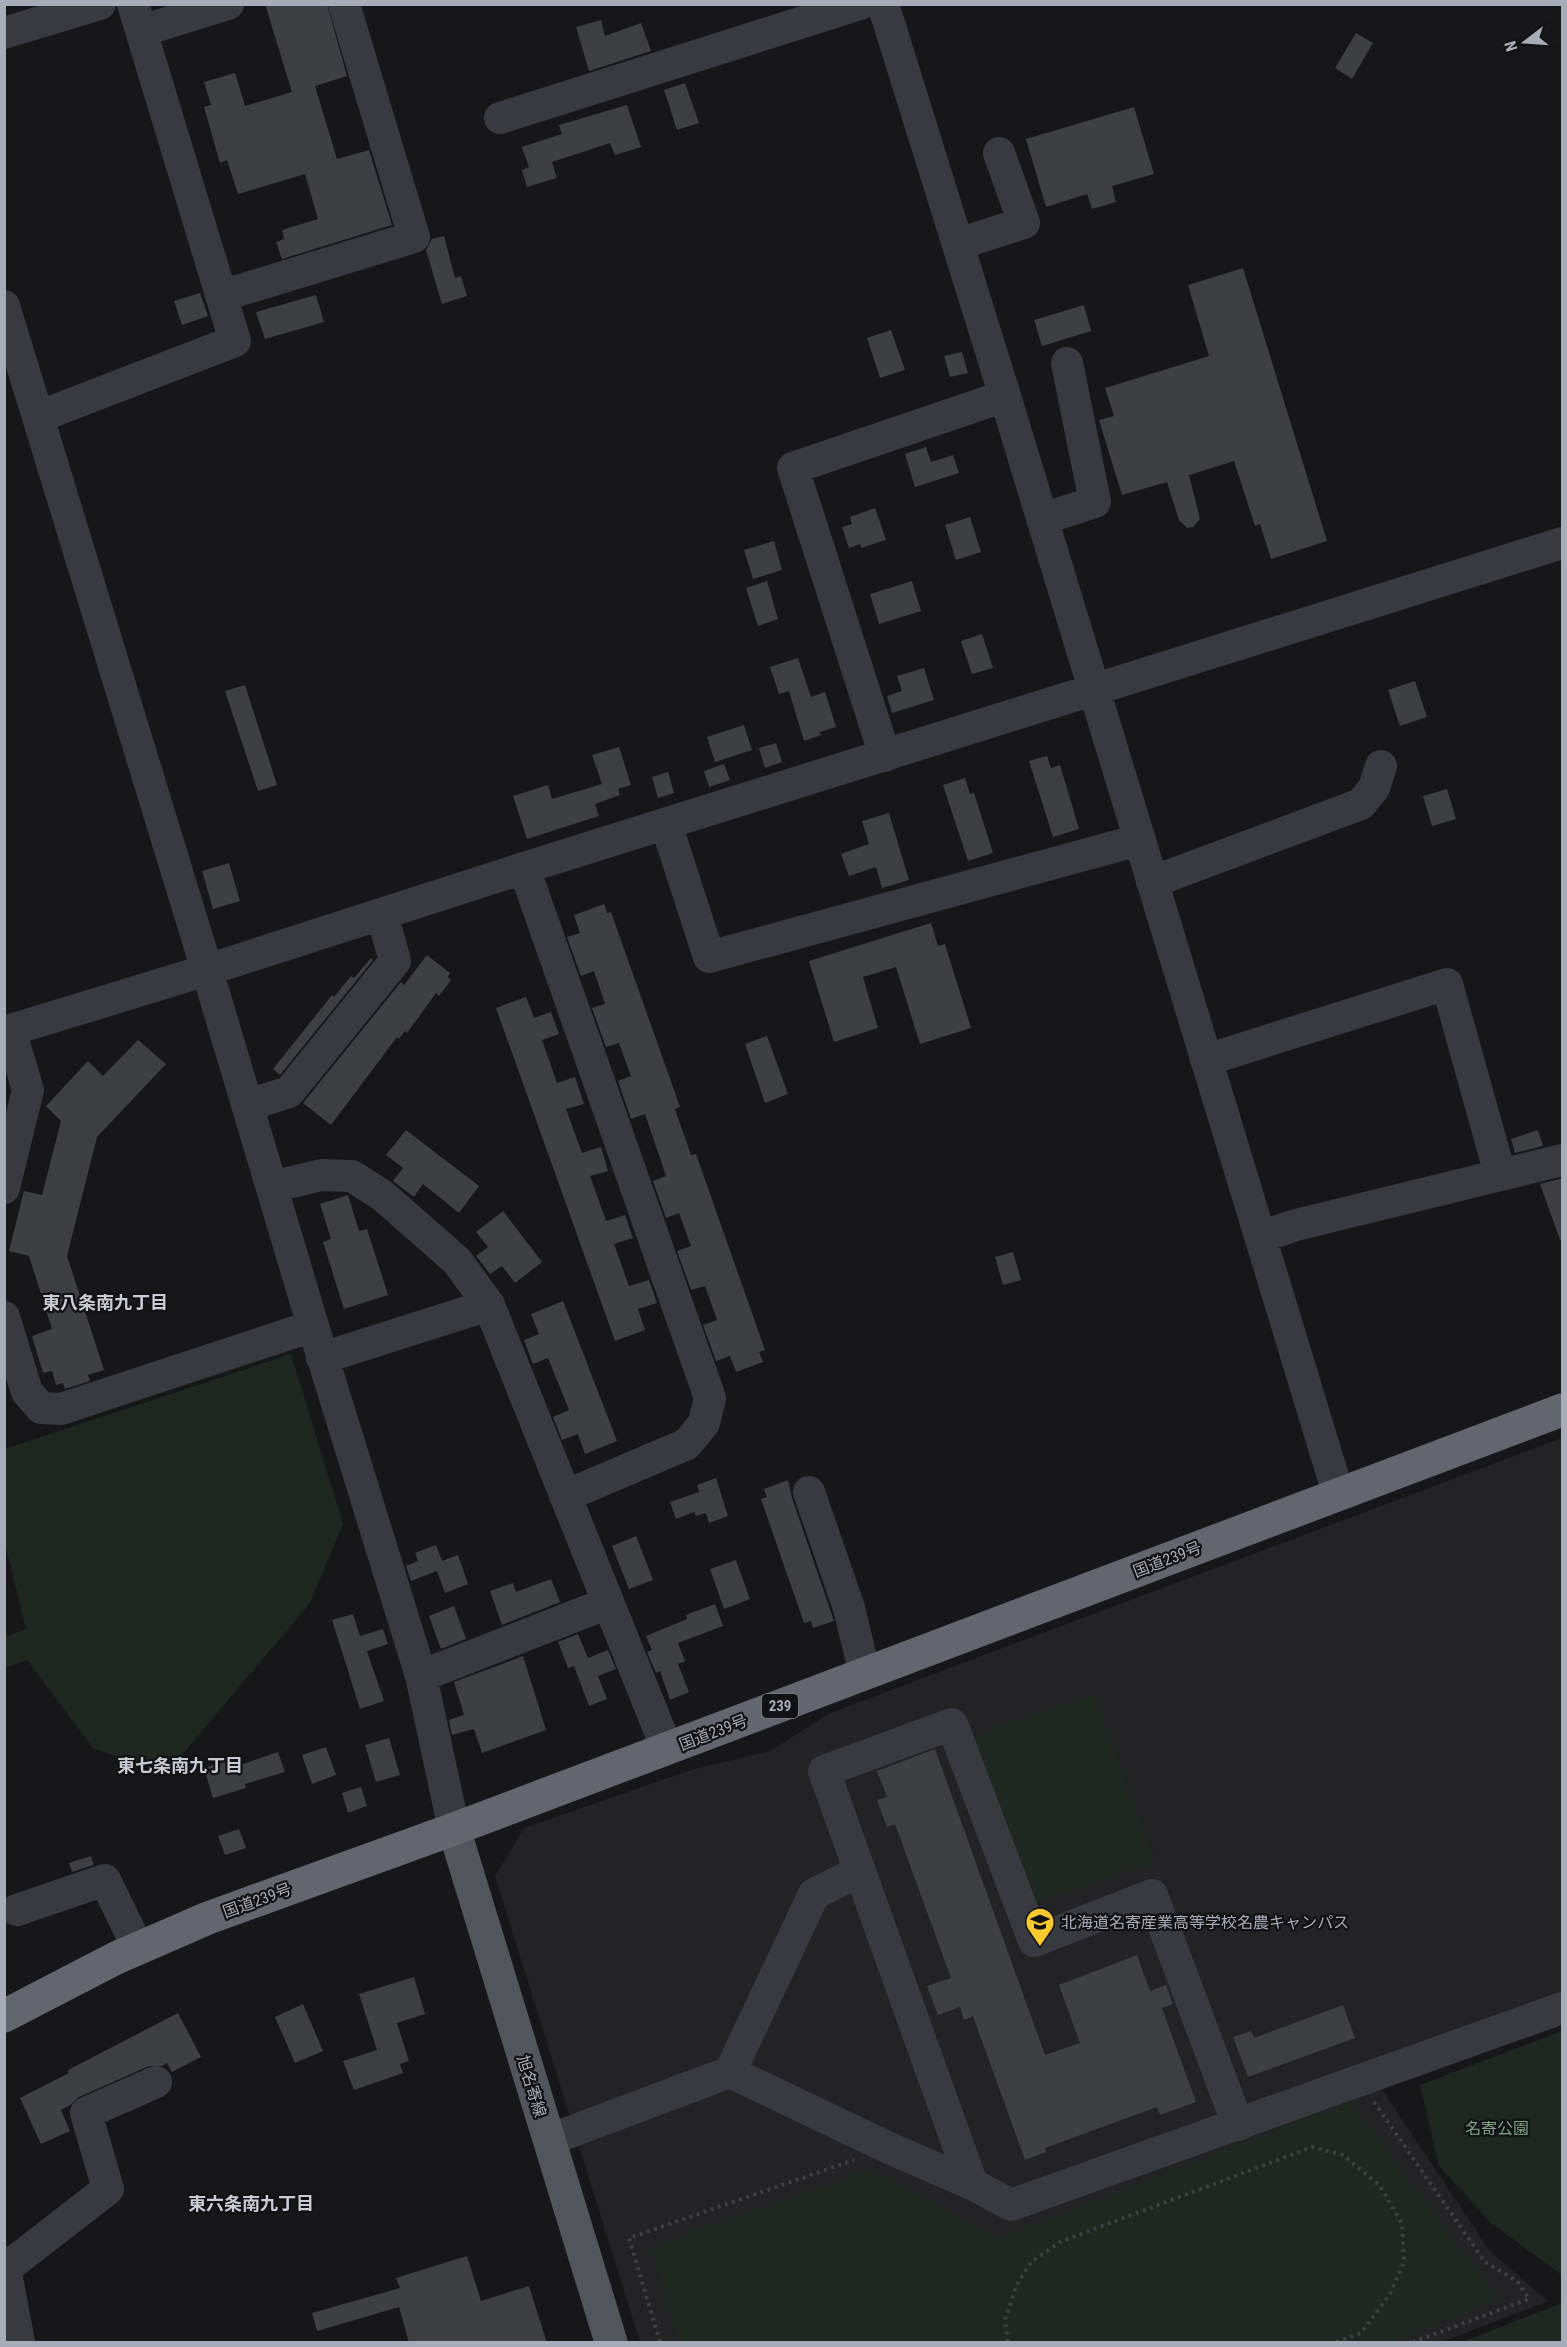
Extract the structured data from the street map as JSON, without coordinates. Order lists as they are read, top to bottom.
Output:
{
  "streets": {
    "highway": ["国道239号", "239"],
    "main road": ["旭名寄線"]
  },
  "crossings": [
    ["国道239号", "旭名寄線"]
  ],
  "districts": ["東八条南九丁目", "東七条南九丁目", "東六条南九丁目"],
  "parks": ["名寄公園"],
  "places": {
    "school or university": ["北海道名寄産業高等学校名農キャンパス"]
  },
  "north": "left"
}
